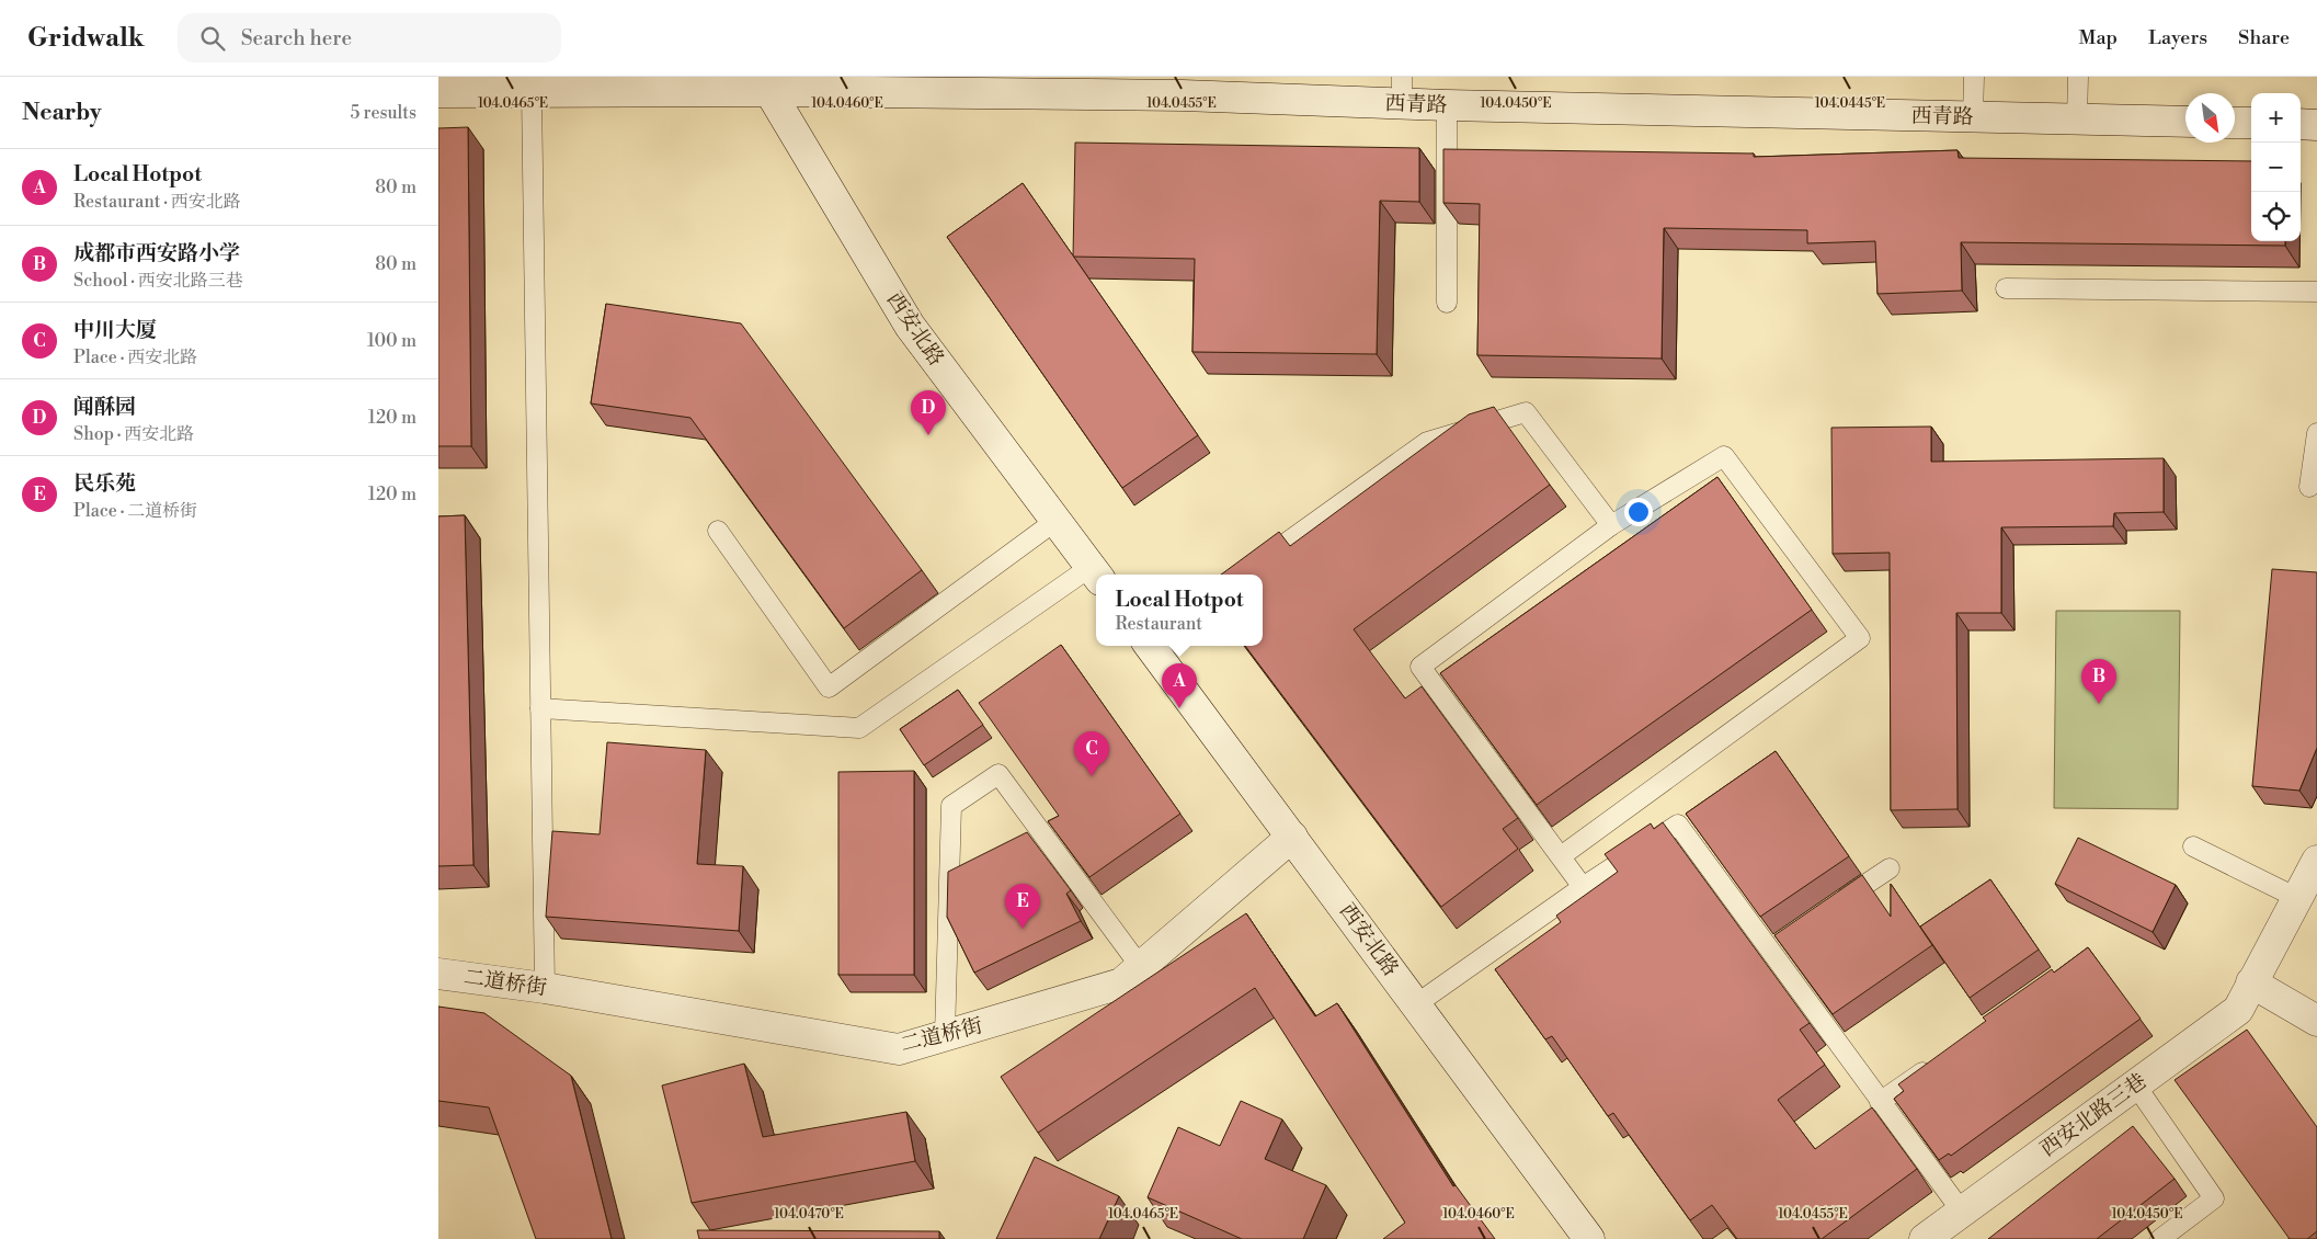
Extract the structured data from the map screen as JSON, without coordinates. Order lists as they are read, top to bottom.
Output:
{
  "streets": {
    "street": [
      "西青路",
      "西安北路",
      "二道桥街",
      "西安北路三巷"
    ]
  },
  "crossings": [
    ["西青路", "西安北路"],
    ["西安北路", "二道桥街"]
  ],
  "north": "bottom right",
  "page": {
    "header": "Gridwalk",
    "search": "Search here",
    "nav": ["Map", "Layers", "Share"],
    "heading": ["Nearby", "5 results"],
    "map_buttons": ["+", "−"],
    "list": [
      {
        "mark": "A",
        "name": "Local Hotpot",
        "note": "Restaurant · 西安北路",
        "value": "80 m"
      },
      {
        "mark": "B",
        "name": "成都市西安路小学",
        "note": "School · 西安北路三巷",
        "value": "80 m"
      },
      {
        "mark": "C",
        "name": "中川大厦",
        "note": "Place · 西安北路",
        "value": "100 m"
      },
      {
        "mark": "D",
        "name": "闻酥园",
        "note": "Shop · 西安北路",
        "value": "120 m"
      },
      {
        "mark": "E",
        "name": "民乐苑",
        "note": "Place · 二道桥街",
        "value": "120 m"
      }
    ],
    "pins": [
      "D",
      "B",
      "A",
      "C",
      "E"
    ],
    "popup": ["Local Hotpot", "Restaurant"]
  },
  "coordinates": [
    "104.0465°E",
    "104.0460°E",
    "104.0455°E",
    "104.0450°E",
    "104.0445°E",
    "104.0470°E"
  ]
}
